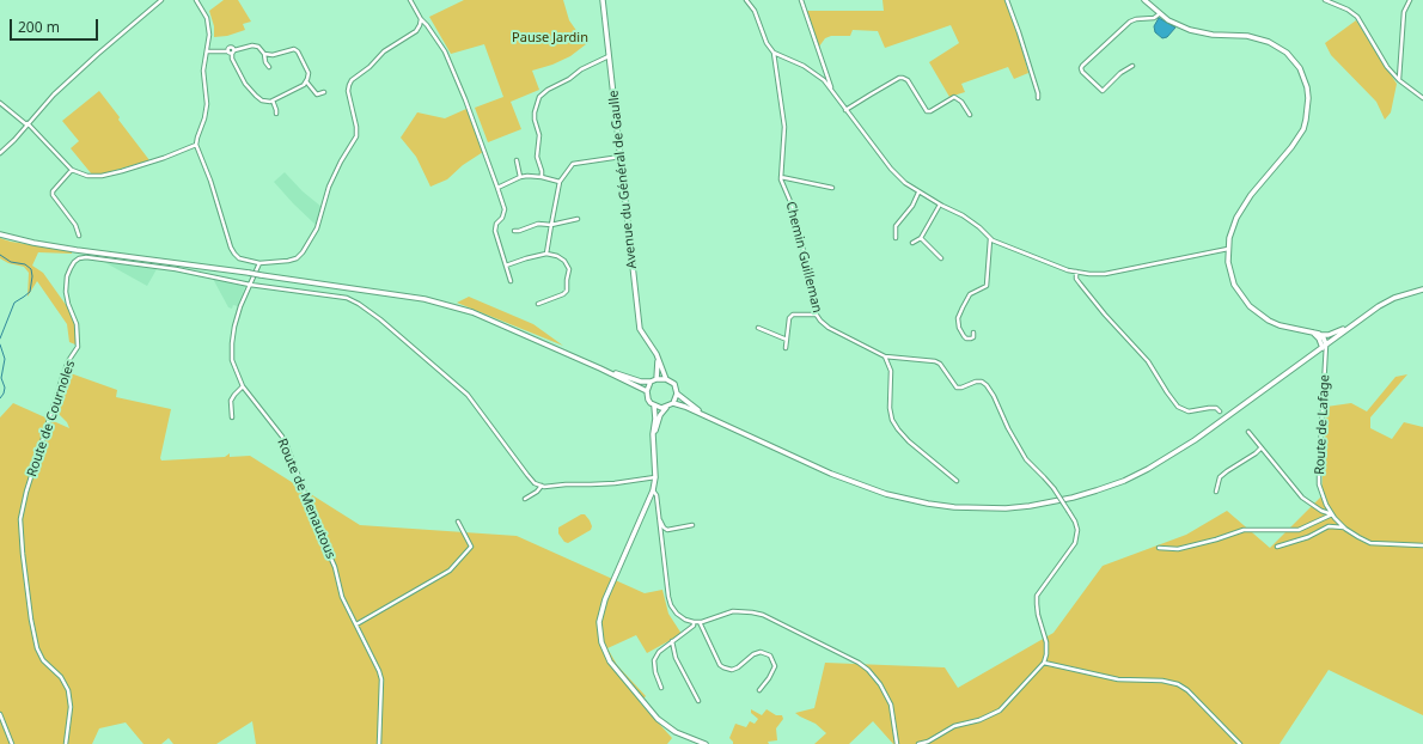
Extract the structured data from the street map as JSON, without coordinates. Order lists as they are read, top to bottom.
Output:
{
  "streets": {
    "main road": ["Avenue du Général de Gaulle"],
    "street": [
      "Chemin Guilleman",
      "Route de Cournoles",
      "Route de Lafage",
      "Route de Menautous"
    ]
  },
  "crossings": [
    ["Route de Cournoles", "Route de Menautous"]
  ],
  "parks": ["Pause Jardin"],
  "scale_bar": "200 m"
}
